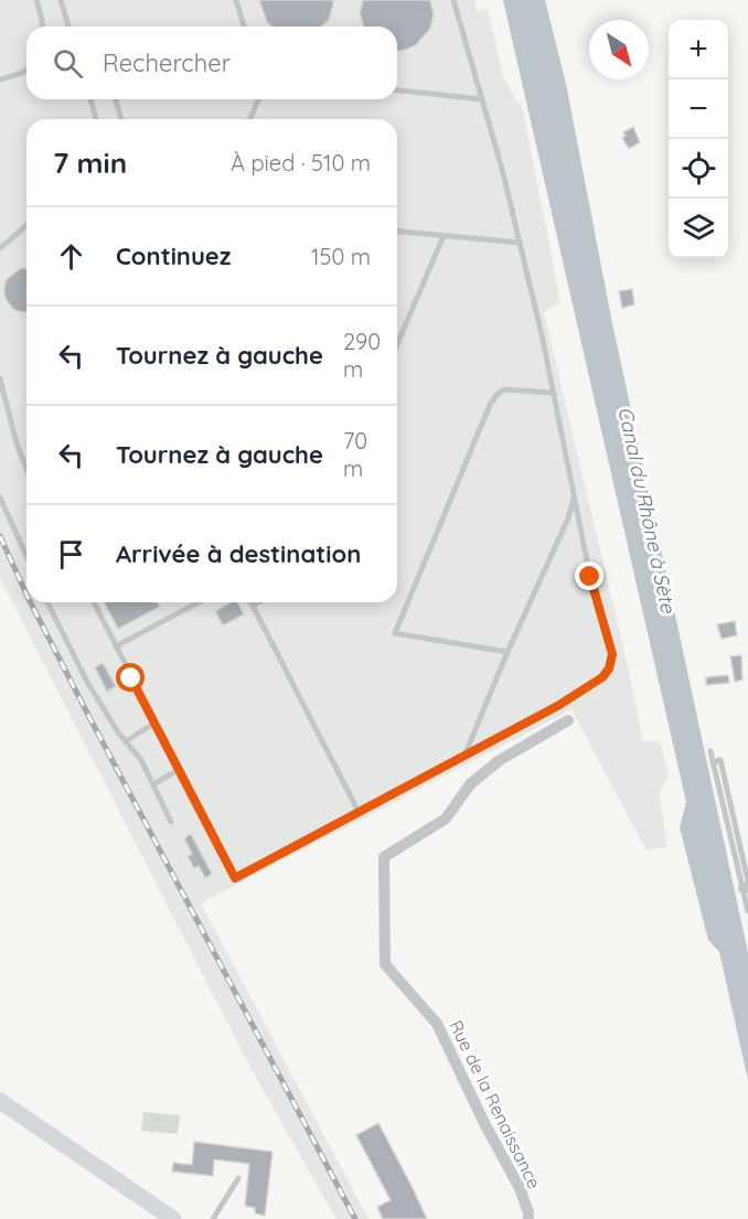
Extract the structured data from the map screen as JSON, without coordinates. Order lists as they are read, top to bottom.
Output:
{
  "streets": {
    "street": ["Rue de la Renaissance"]
  },
  "water": ["Canal du Rhône à Sète"],
  "north": "bottom right",
  "page": {
    "map_buttons": ["+", "−"],
    "search": "Rechercher",
    "heading": ["7 min", "À pied · 510 m"],
    "list": [
      ["Continuez", "150 m"],
      ["Tournez à gauche", "290 m"],
      ["Tournez à gauche", "70 m"],
      "Arrivée à destination"
    ]
  }
}
